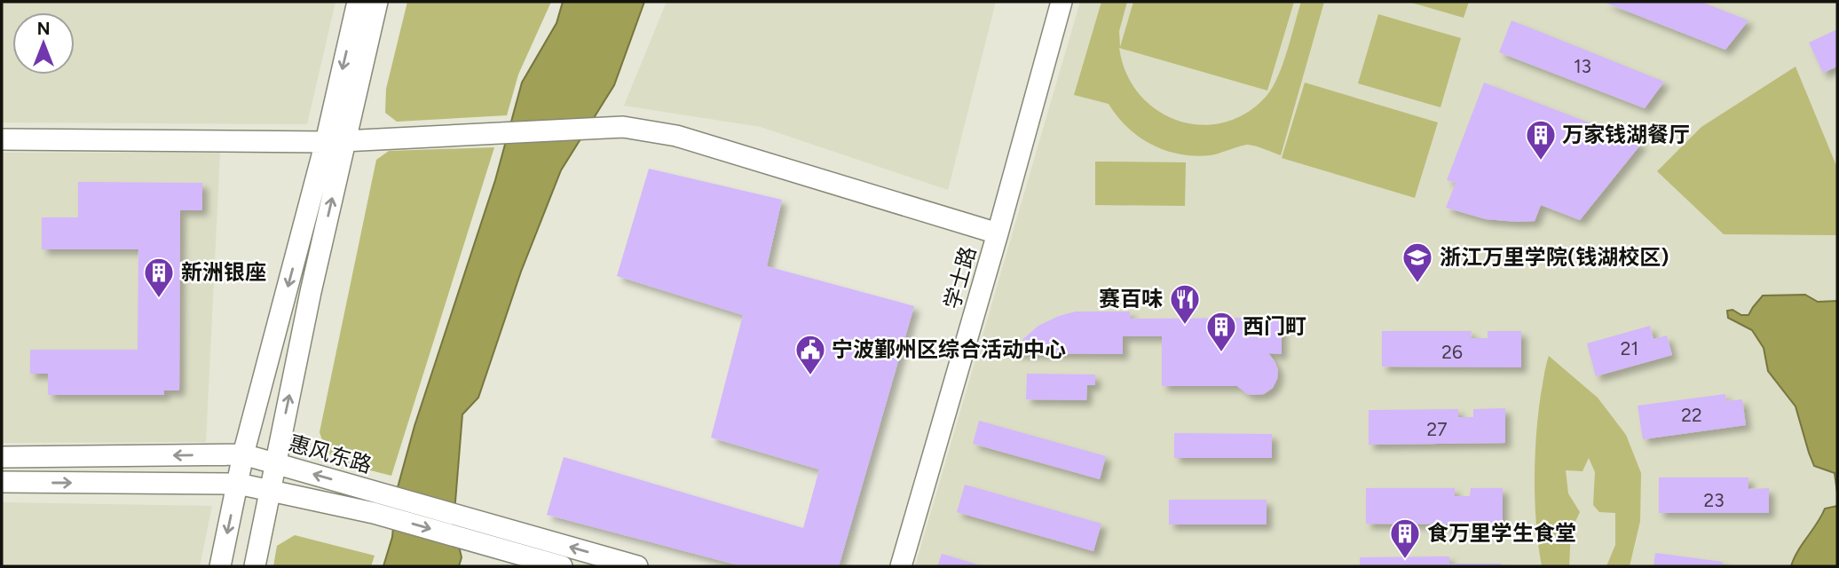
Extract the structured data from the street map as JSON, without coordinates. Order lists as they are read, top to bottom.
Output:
{
  "streets": {
    "street": ["学士路", "惠风东路"]
  },
  "places": {
    "building": [
      "万家钱湖餐厅",
      "新洲银座",
      "西门町",
      "食万里学生食堂"
    ],
    "school or university": ["浙江万里学院(钱湖校区)"],
    "restaurant": ["赛百味"],
    "public building": ["宁波鄞州区综合活动中心"]
  },
  "house_numbers": [
    "13",
    "21",
    "26",
    "22",
    "27",
    "23"
  ],
  "north": "top"
}
